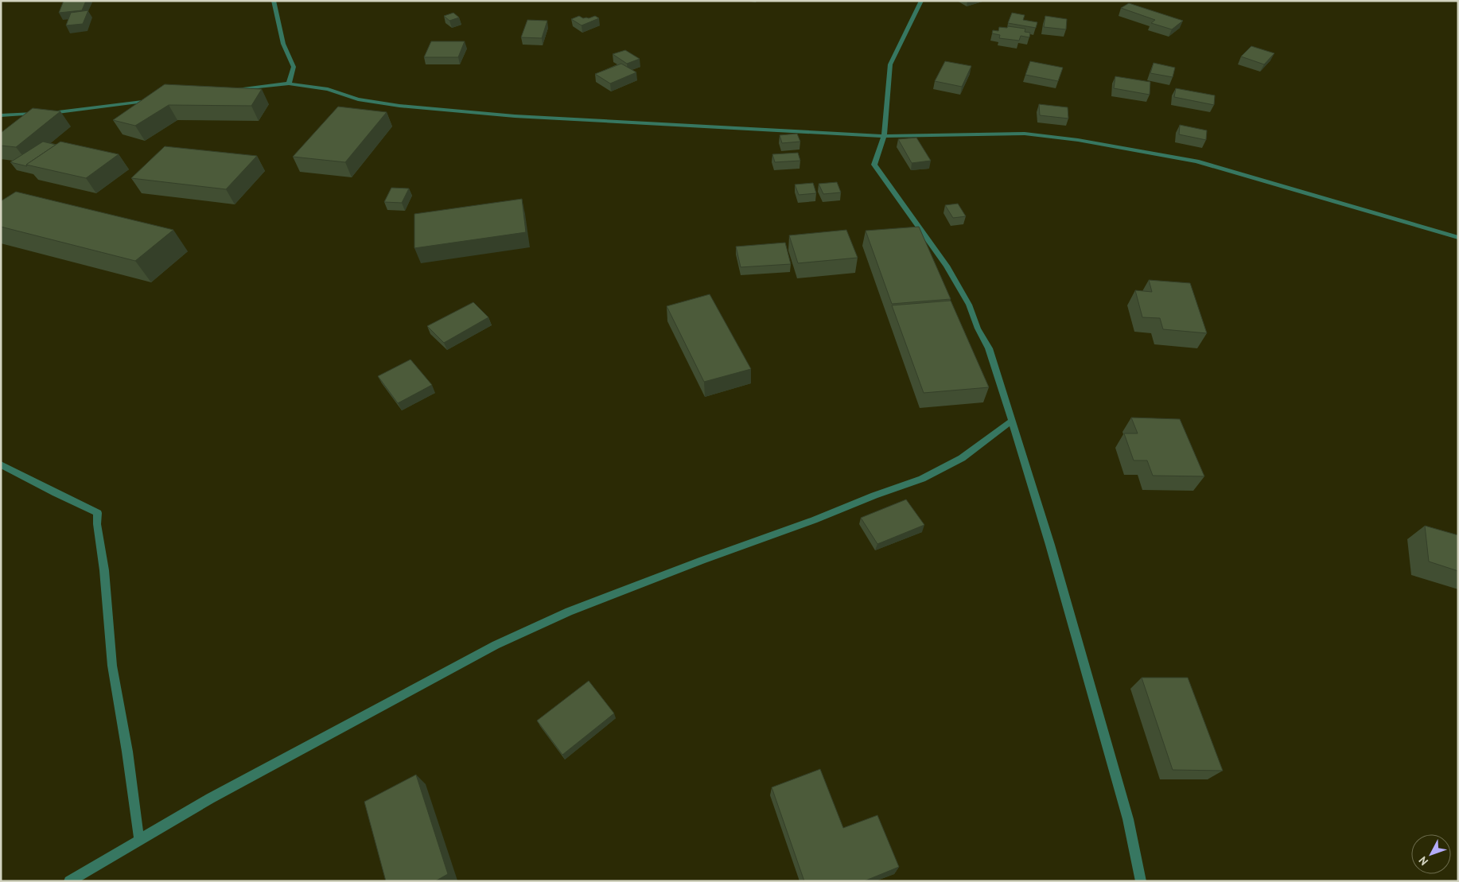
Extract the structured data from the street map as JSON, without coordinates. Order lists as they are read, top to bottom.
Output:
{
  "north": "bottom left"
}
